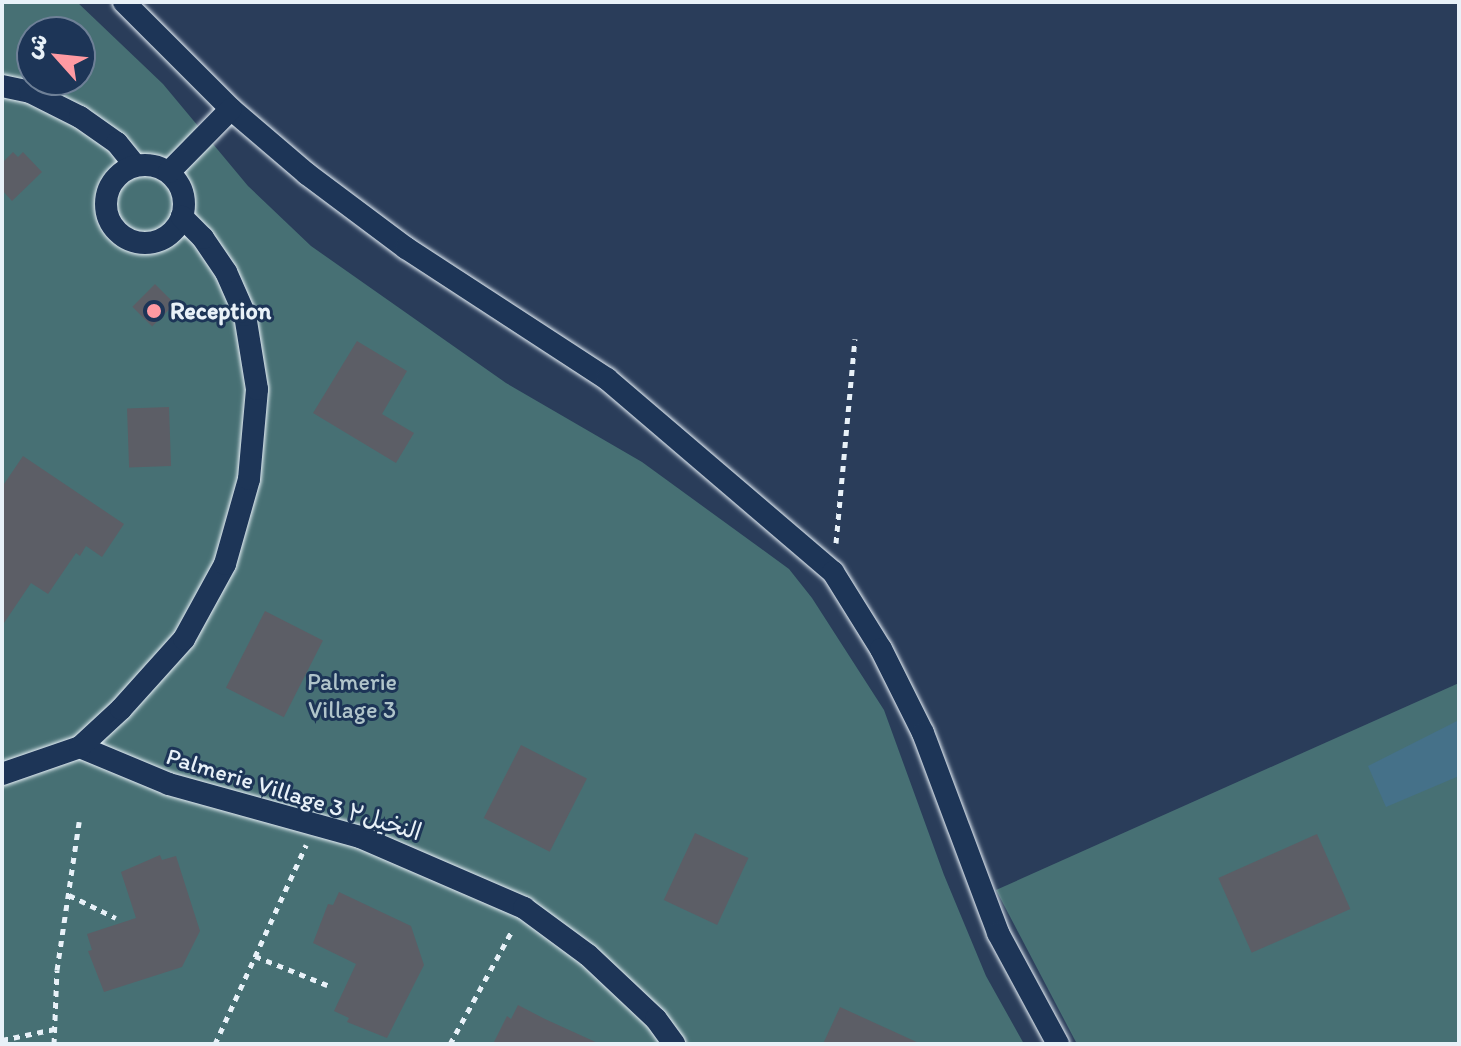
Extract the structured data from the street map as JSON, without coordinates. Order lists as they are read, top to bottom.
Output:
{
  "streets": {
    "street": ["Palmerie Village 3 النخيل٣"]
  },
  "parks": ["Palmerie Village 3"],
  "places": ["Reception"],
  "north": "top left"
}
